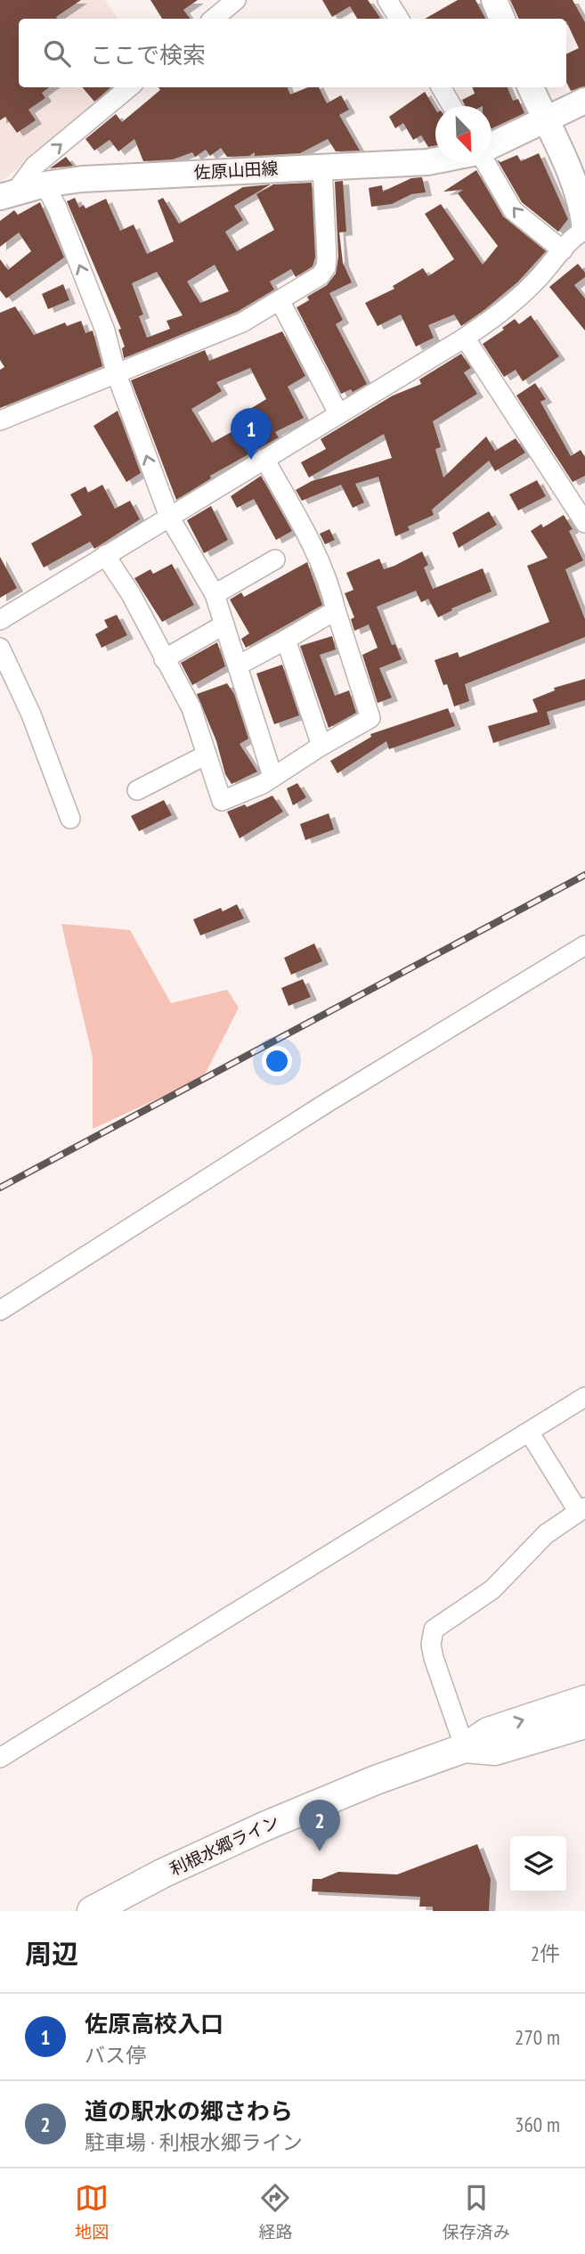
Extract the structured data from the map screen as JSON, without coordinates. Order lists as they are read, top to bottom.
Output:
{
  "streets": {
    "highway": ["利根水郷ライン"],
    "main road": ["佐原山田線"]
  },
  "north": "bottom right",
  "page": {
    "search": "ここで検索",
    "pins": ["1", "2"],
    "heading": ["周辺", "2件"],
    "list": [
      {
        "mark": "1",
        "name": "佐原高校入口",
        "note": "バス停",
        "value": "270 m"
      },
      {
        "mark": "2",
        "name": "道の駅水の郷さわら",
        "note": "駐車場 · 利根水郷ライン",
        "value": "360 m"
      }
    ],
    "nav": ["地図", "経路", "保存済み"]
  }
}
